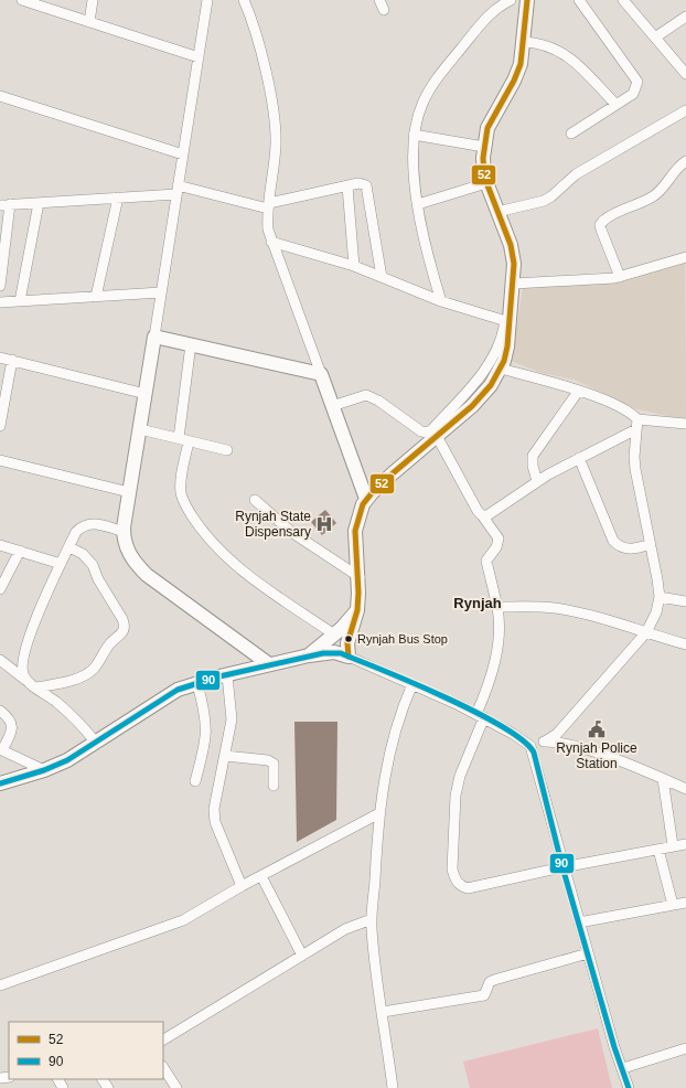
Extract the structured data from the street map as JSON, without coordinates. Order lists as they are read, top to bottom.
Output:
{
  "districts": ["Rynjah"],
  "places": {
    "hospital": ["Rynjah State Dispensary"],
    "other": ["Rynjah Bus Stop"],
    "public building": ["Rynjah Police Station"]
  },
  "lines": ["transit line 52", "transit line 90"],
  "legend": ["52", "90"]
}
